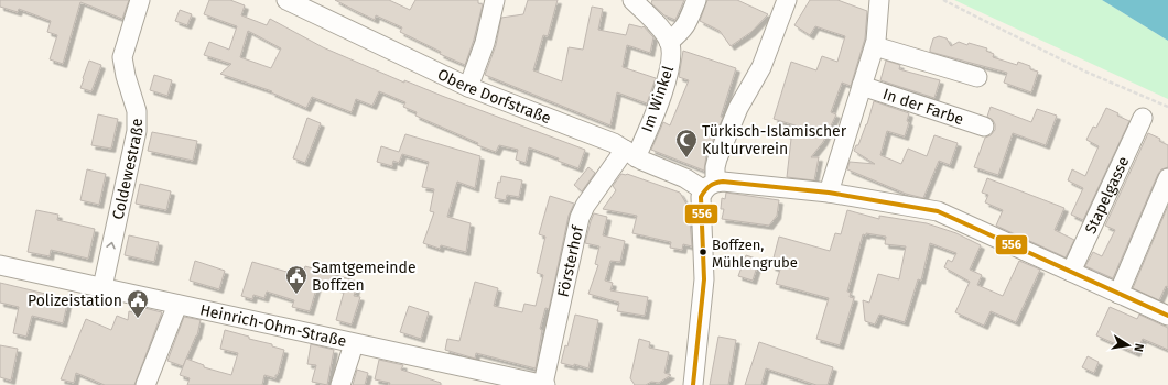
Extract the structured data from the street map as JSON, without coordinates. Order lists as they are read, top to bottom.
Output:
{
  "streets": {
    "street": [
      "Obere Dorfstraße",
      "Im Winkel",
      "In der Farbe",
      "Coldewestraße",
      "Stapelgasse",
      "Försterhof",
      "Heinrich-Ohm-Straße"
    ]
  },
  "crossings": [
    ["Obere Dorfstraße", "Im Winkel"],
    ["Obere Dorfstraße", "Försterhof"],
    ["Im Winkel", "Försterhof"],
    ["Coldewestraße", "Heinrich-Ohm-Straße"],
    ["Försterhof", "Heinrich-Ohm-Straße"]
  ],
  "one_way": ["Coldewestraße"],
  "places": {
    "mosque": ["Türkisch-Islamischer Kulturverein"],
    "other": ["Boffzen, Mühlengrube"],
    "public building": ["Samtgemeinde Boffzen", "Polizeistation"]
  },
  "lines": ["transit line 556"],
  "north": "right"
}
